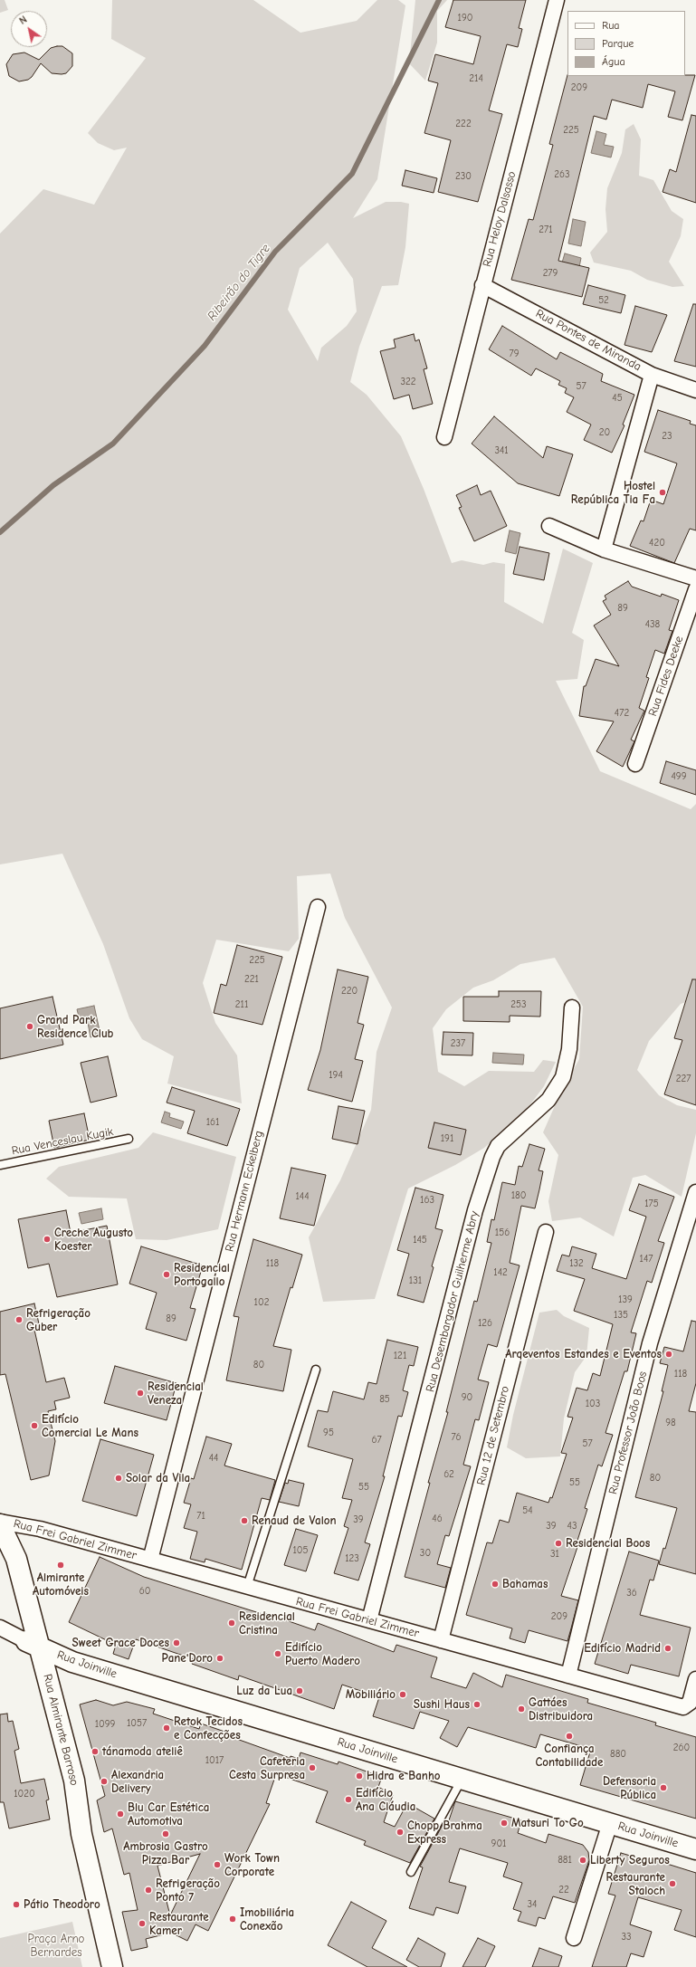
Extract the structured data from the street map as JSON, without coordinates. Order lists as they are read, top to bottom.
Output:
{
  "streets": {
    "main road": ["Rua Joinville", "Rua Almirante Barroso"],
    "street": [
      "Rua Heloy Dalsasso",
      "Rua Pontes de Miranda",
      "Rua Fides Deeke",
      "Rua Hermann Eckelberg",
      "Rua Desembargador Guilherme Abry",
      "Rua Professor João Boos",
      "Rua 12 de Setembro",
      "Rua Frei Gabriel Zimmer"
    ],
    "lane": ["Rua Venceslau Kugik"]
  },
  "crossings": [
    ["Rua Heloy Dalsasso", "Rua Pontes de Miranda"],
    ["Rua Hermann Eckelberg", "Rua Frei Gabriel Zimmer"],
    ["Rua Desembargador Guilherme Abry", "Rua Frei Gabriel Zimmer"],
    ["Rua Professor João Boos", "Rua Frei Gabriel Zimmer"],
    ["Rua 12 de Setembro", "Rua Frei Gabriel Zimmer"],
    ["Rua Frei Gabriel Zimmer", "Rua Almirante Barroso"],
    ["Rua Joinville", "Rua Almirante Barroso"]
  ],
  "water": ["Ribeirão do Tigre"],
  "parks": ["Praça Arno Bernardes"],
  "places": [
    "Hostel República Tia Fa",
    "Grand Park Residence Club",
    "Creche Augusto Koester",
    "Residencial Portogallo",
    "Refrigeração Guber",
    "Arqeventos Estandes e Eventos",
    "Residencial Veneza",
    "Edifício Comercial Le Mans",
    "Solar da Vila",
    "Renaud de Valon",
    "Residencial Boos",
    "Almirante Automóveis",
    "Bahamas",
    "Residencial Cristina",
    "Sweet Grace Doces",
    "Edifício Madrid",
    "Edifício Puerto Madero",
    "Pane'Doro",
    "Luz da Lua",
    "Mobiliário",
    "Sushi Haus",
    "Gattáes Distribuidora",
    "Retok Tecidos e Confecções",
    "Confiança Contabilidade",
    "tánamoda ateliê",
    "Cafeteria Cesta Surpresa",
    "Hidra e Banho",
    "Alexandria Delivery",
    "Defensoria Pública",
    "Edifício Ana Cláudia",
    "Blu Car Estética Automotiva",
    "Matsuri To Go",
    "Chopp Brahma Express",
    "Ambrosia Gastro Pizza Bar",
    "Liberty Seguros",
    "Work Town Corporate",
    "Restaurante Staloch",
    "Refrigeração Ponto 7",
    "Pátio Theodoro",
    "Imobiliária Conexão",
    "Restaurante Kamer"
  ],
  "house_numbers": [
    "190",
    "214",
    "209",
    "222",
    "225",
    "263",
    "230",
    "271",
    "279",
    "52",
    "79",
    "322",
    "57",
    "45",
    "20",
    "23",
    "341",
    "420",
    "89",
    "438",
    "472",
    "499",
    "225",
    "221",
    "220",
    "211",
    "253",
    "237",
    "194",
    "227",
    "161",
    "191",
    "180",
    "144",
    "163",
    "175",
    "156",
    "145",
    "147",
    "118",
    "132",
    "142",
    "131",
    "139",
    "102",
    "135",
    "89",
    "126",
    "121",
    "80",
    "118",
    "90",
    "85",
    "103",
    "98",
    "95",
    "76",
    "67",
    "57",
    "44",
    "62",
    "80",
    "55",
    "55",
    "54",
    "71",
    "46",
    "39",
    "39",
    "43",
    "105",
    "30",
    "31",
    "123",
    "60",
    "36",
    "209",
    "1057",
    "1099",
    "260",
    "880",
    "1017",
    "1020",
    "901",
    "881",
    "22",
    "34",
    "33"
  ],
  "legend": ["Rua", "Parque", "Água"],
  "north": "top left"
}
